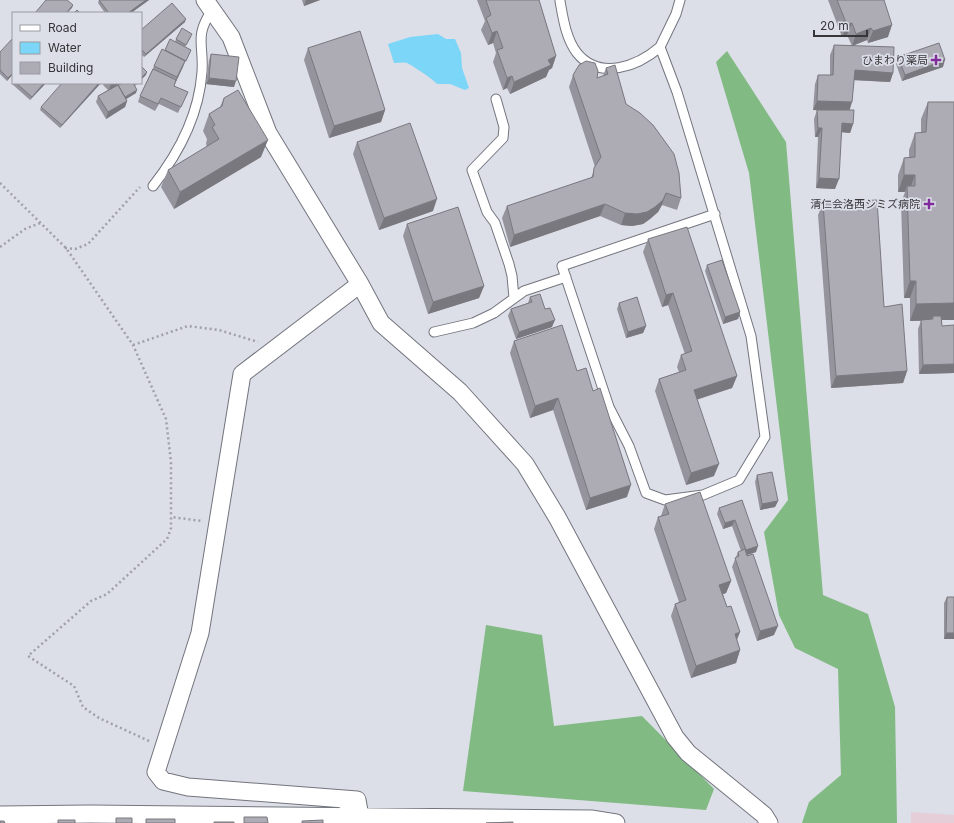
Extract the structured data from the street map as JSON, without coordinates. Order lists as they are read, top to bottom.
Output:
{
  "places": {
    "health": ["ひまわり薬局", "清仁会洛西シミズ病院"]
  },
  "legend": ["Road", "Water", "Building"],
  "scale_bar": "20 m"
}
